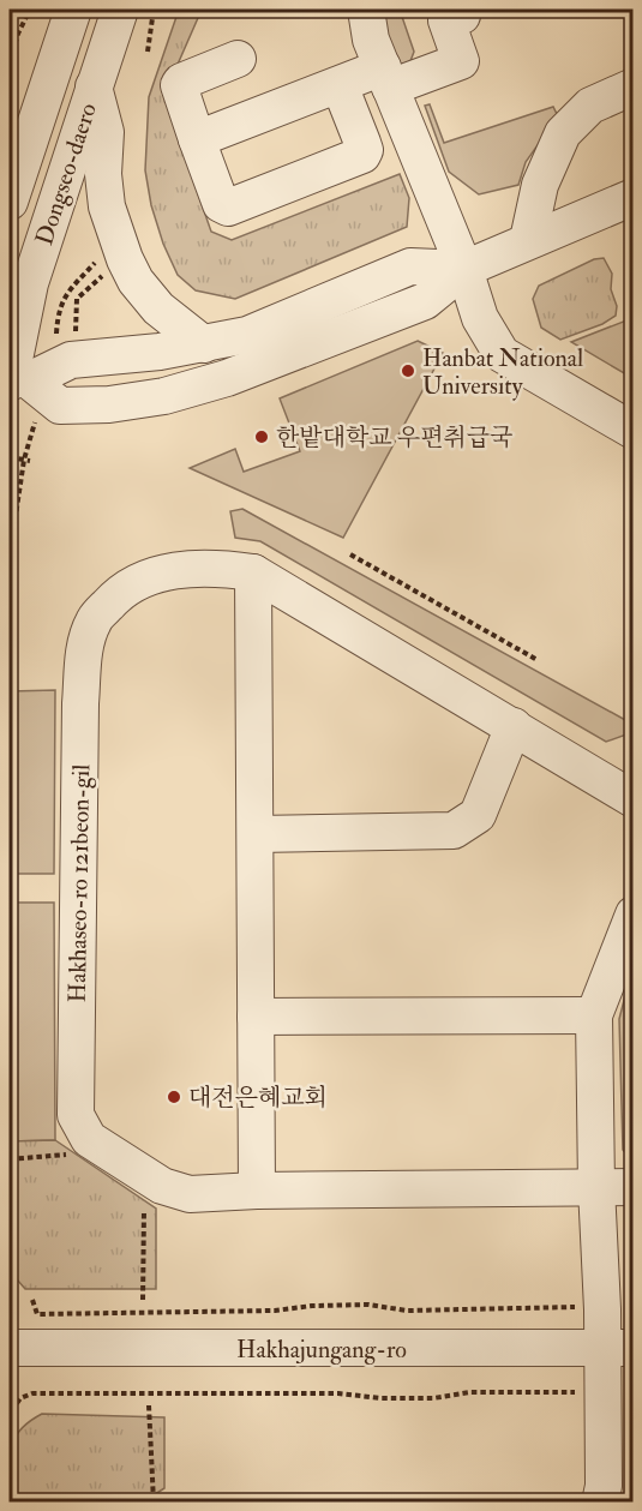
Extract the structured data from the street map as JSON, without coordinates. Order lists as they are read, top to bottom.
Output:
{
  "streets": {
    "street": ["Dongseo-daero", "Hakhaseo-ro 121beon-gil", "Hakhajungang-ro"]
  },
  "places": ["Hanbat National University", "한밭대학교 우편취급국", "대전은혜교회"]
}
